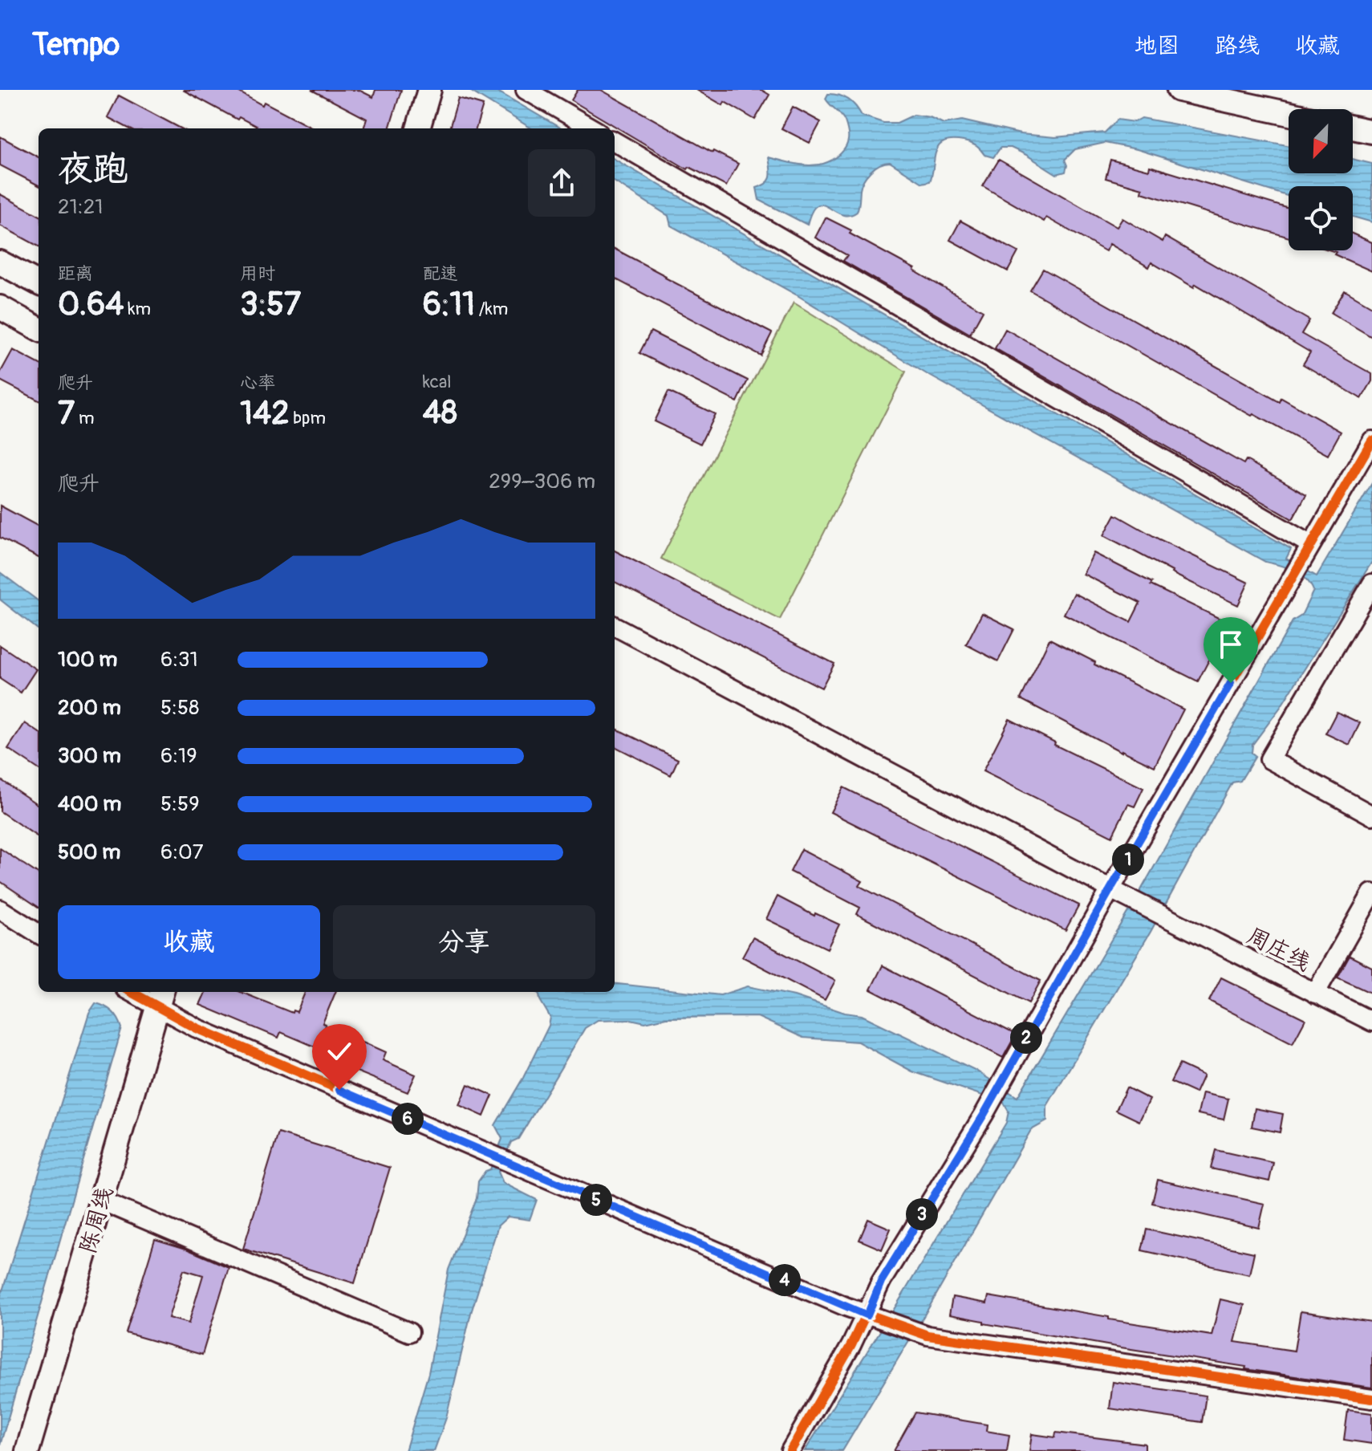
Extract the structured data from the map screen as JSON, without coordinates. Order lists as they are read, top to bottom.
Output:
{
  "streets": {
    "main road": ["陈周线"],
    "street": ["周庄线"]
  },
  "north": "bottom left",
  "page": {
    "header": "Tempo",
    "nav": ["地图", "路线", "收藏"],
    "heading": ["夜跑", "21:21"],
    "stats": [
      ["距离", "0.64 km"],
      ["用时", "3:57"],
      ["配速", "6:11 /km"],
      ["爬升", "7 m"],
      ["心率", "142 bpm"],
      ["kcal", "48"]
    ],
    "chart": ["爬升", "299–306 m"],
    "list": [
      {
        "name": "100 m",
        "note": "6:31"
      },
      {
        "name": "200 m",
        "note": "5:58"
      },
      {
        "name": "300 m",
        "note": "6:19"
      },
      {
        "name": "400 m",
        "note": "5:59"
      },
      {
        "name": "500 m",
        "note": "6:07"
      }
    ],
    "pins": [
      "1",
      "2",
      "6",
      "5",
      "3",
      "4"
    ],
    "buttons": ["收藏", "分享"]
  }
}
